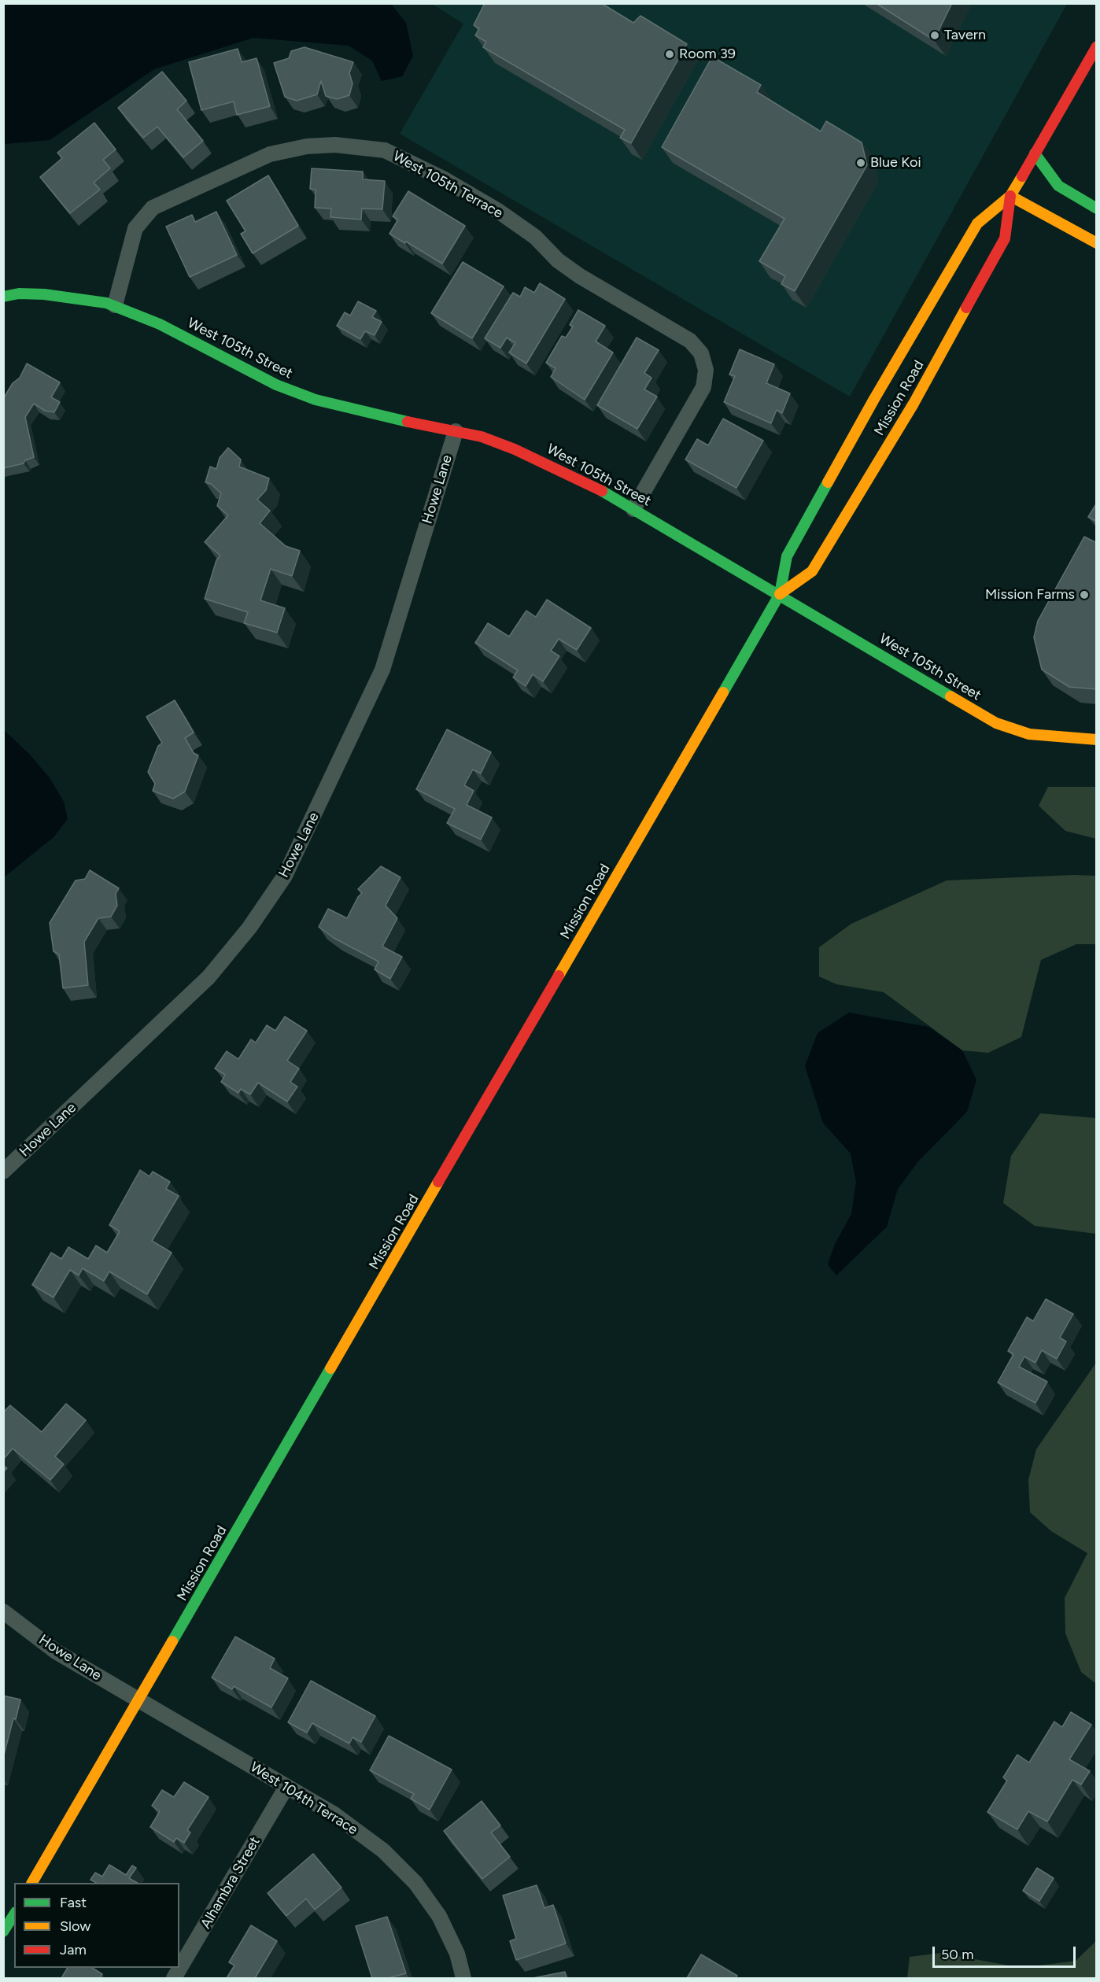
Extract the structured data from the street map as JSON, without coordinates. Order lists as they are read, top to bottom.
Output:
{
  "streets": {
    "main road": ["West 105th Street", "Mission Road"],
    "street": [
      "West 105th Terrace",
      "Howe Lane",
      "West 104th Terrace",
      "Alhambra Street"
    ]
  },
  "crossings": [
    ["West 105th Terrace", "West 105th Street"],
    ["West 105th Street", "Mission Road"],
    ["West 105th Street", "Howe Lane"],
    ["Mission Road", "Howe Lane"],
    ["Mission Road", "West 104th Terrace"],
    ["Howe Lane", "West 104th Terrace"],
    ["West 104th Terrace", "Alhambra Street"]
  ],
  "places": [
    "Tavern",
    "Room 39",
    "Blue Koi",
    "Mission Farms"
  ],
  "legend": ["Fast", "Slow", "Jam"],
  "scale_bar": "50 m"
}
